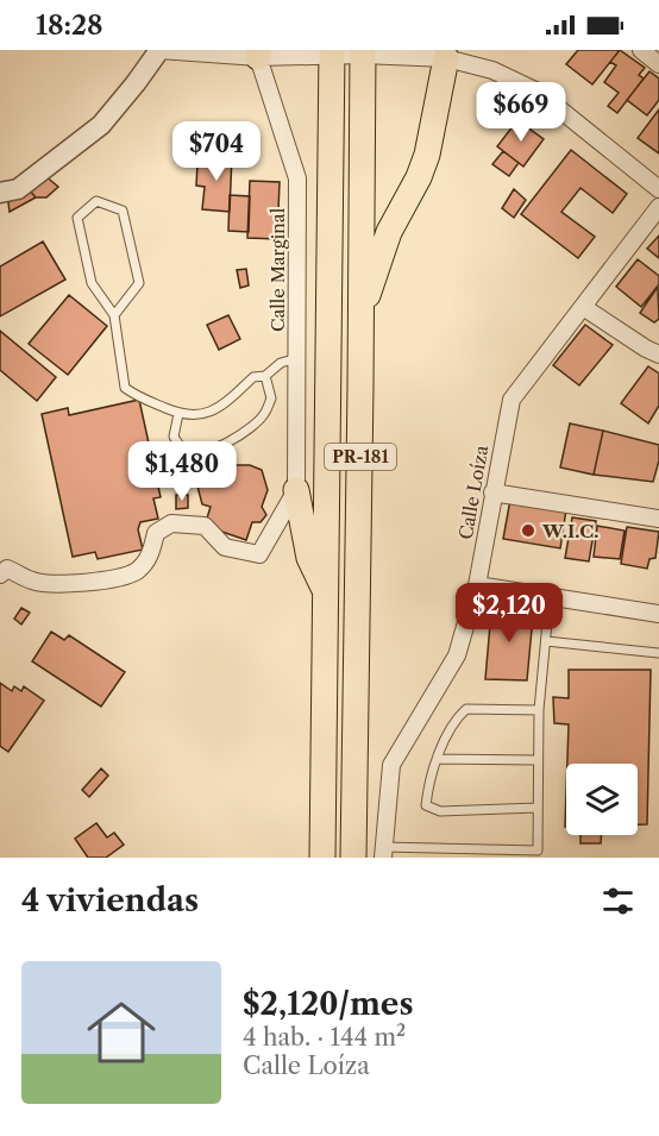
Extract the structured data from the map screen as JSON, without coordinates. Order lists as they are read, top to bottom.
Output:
{
  "streets": {
    "main road": ["PR-181"],
    "street": ["Calle Marginal", "Calle Loíza"]
  },
  "places": ["W.I.C."],
  "page": {
    "status": "18:28",
    "price": [
      "$669",
      "$704",
      "$1,480",
      "$2,120"
    ],
    "heading": "4 viviendas",
    "list": [
      {
        "name": "$2,120/mes",
        "note": "4 hab. · 144 m² · Calle Loíza"
      }
    ]
  }
}
